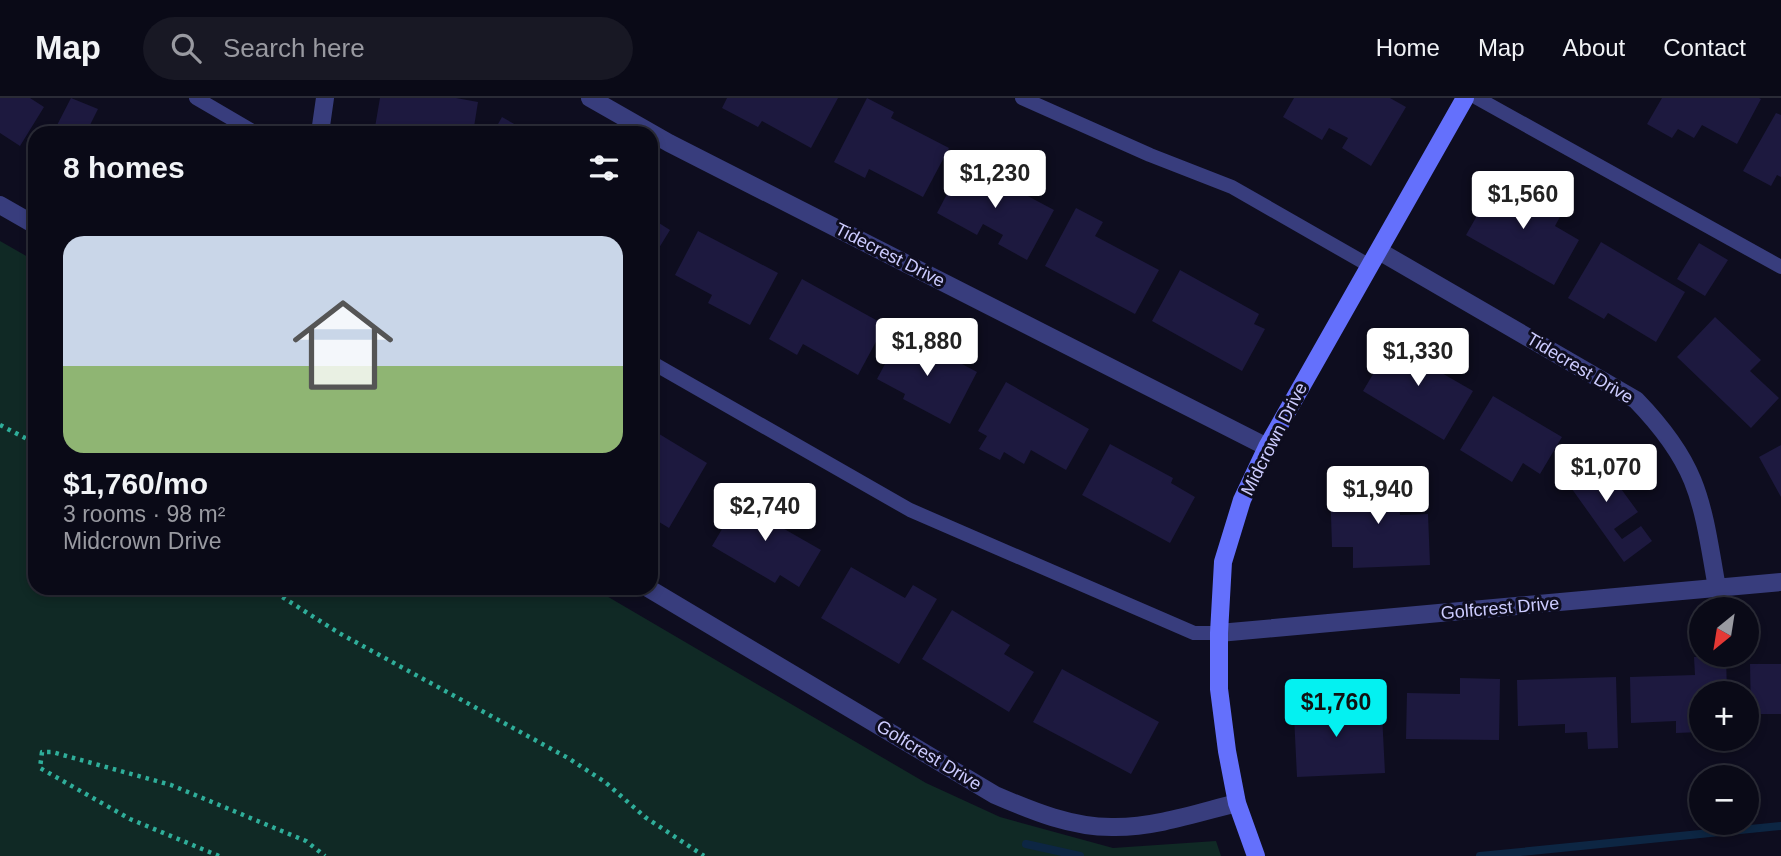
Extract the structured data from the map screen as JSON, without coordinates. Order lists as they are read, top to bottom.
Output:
{
  "streets": {
    "street": ["Tidecrest Drive", "Midcrown Drive", "Golfcrest Drive"]
  },
  "crossings": [
    ["Tidecrest Drive", "Midcrown Drive"],
    ["Tidecrest Drive", "Golfcrest Drive"],
    ["Midcrown Drive", "Golfcrest Drive"]
  ],
  "north": "bottom left",
  "page": {
    "header": "Map",
    "search": "Search here",
    "nav": [
      "Home",
      "Map",
      "About",
      "Contact"
    ],
    "heading": "8 homes",
    "price": [
      "$1,230",
      "$1,560",
      "$1,880",
      "$1,330",
      "$1,070",
      "$1,940",
      "$2,740",
      "$1,760"
    ],
    "list": [
      {
        "name": "$1,760/mo",
        "note": "3 rooms · 98 m² · Midcrown Drive"
      }
    ],
    "map_buttons": ["+", "−"]
  }
}
